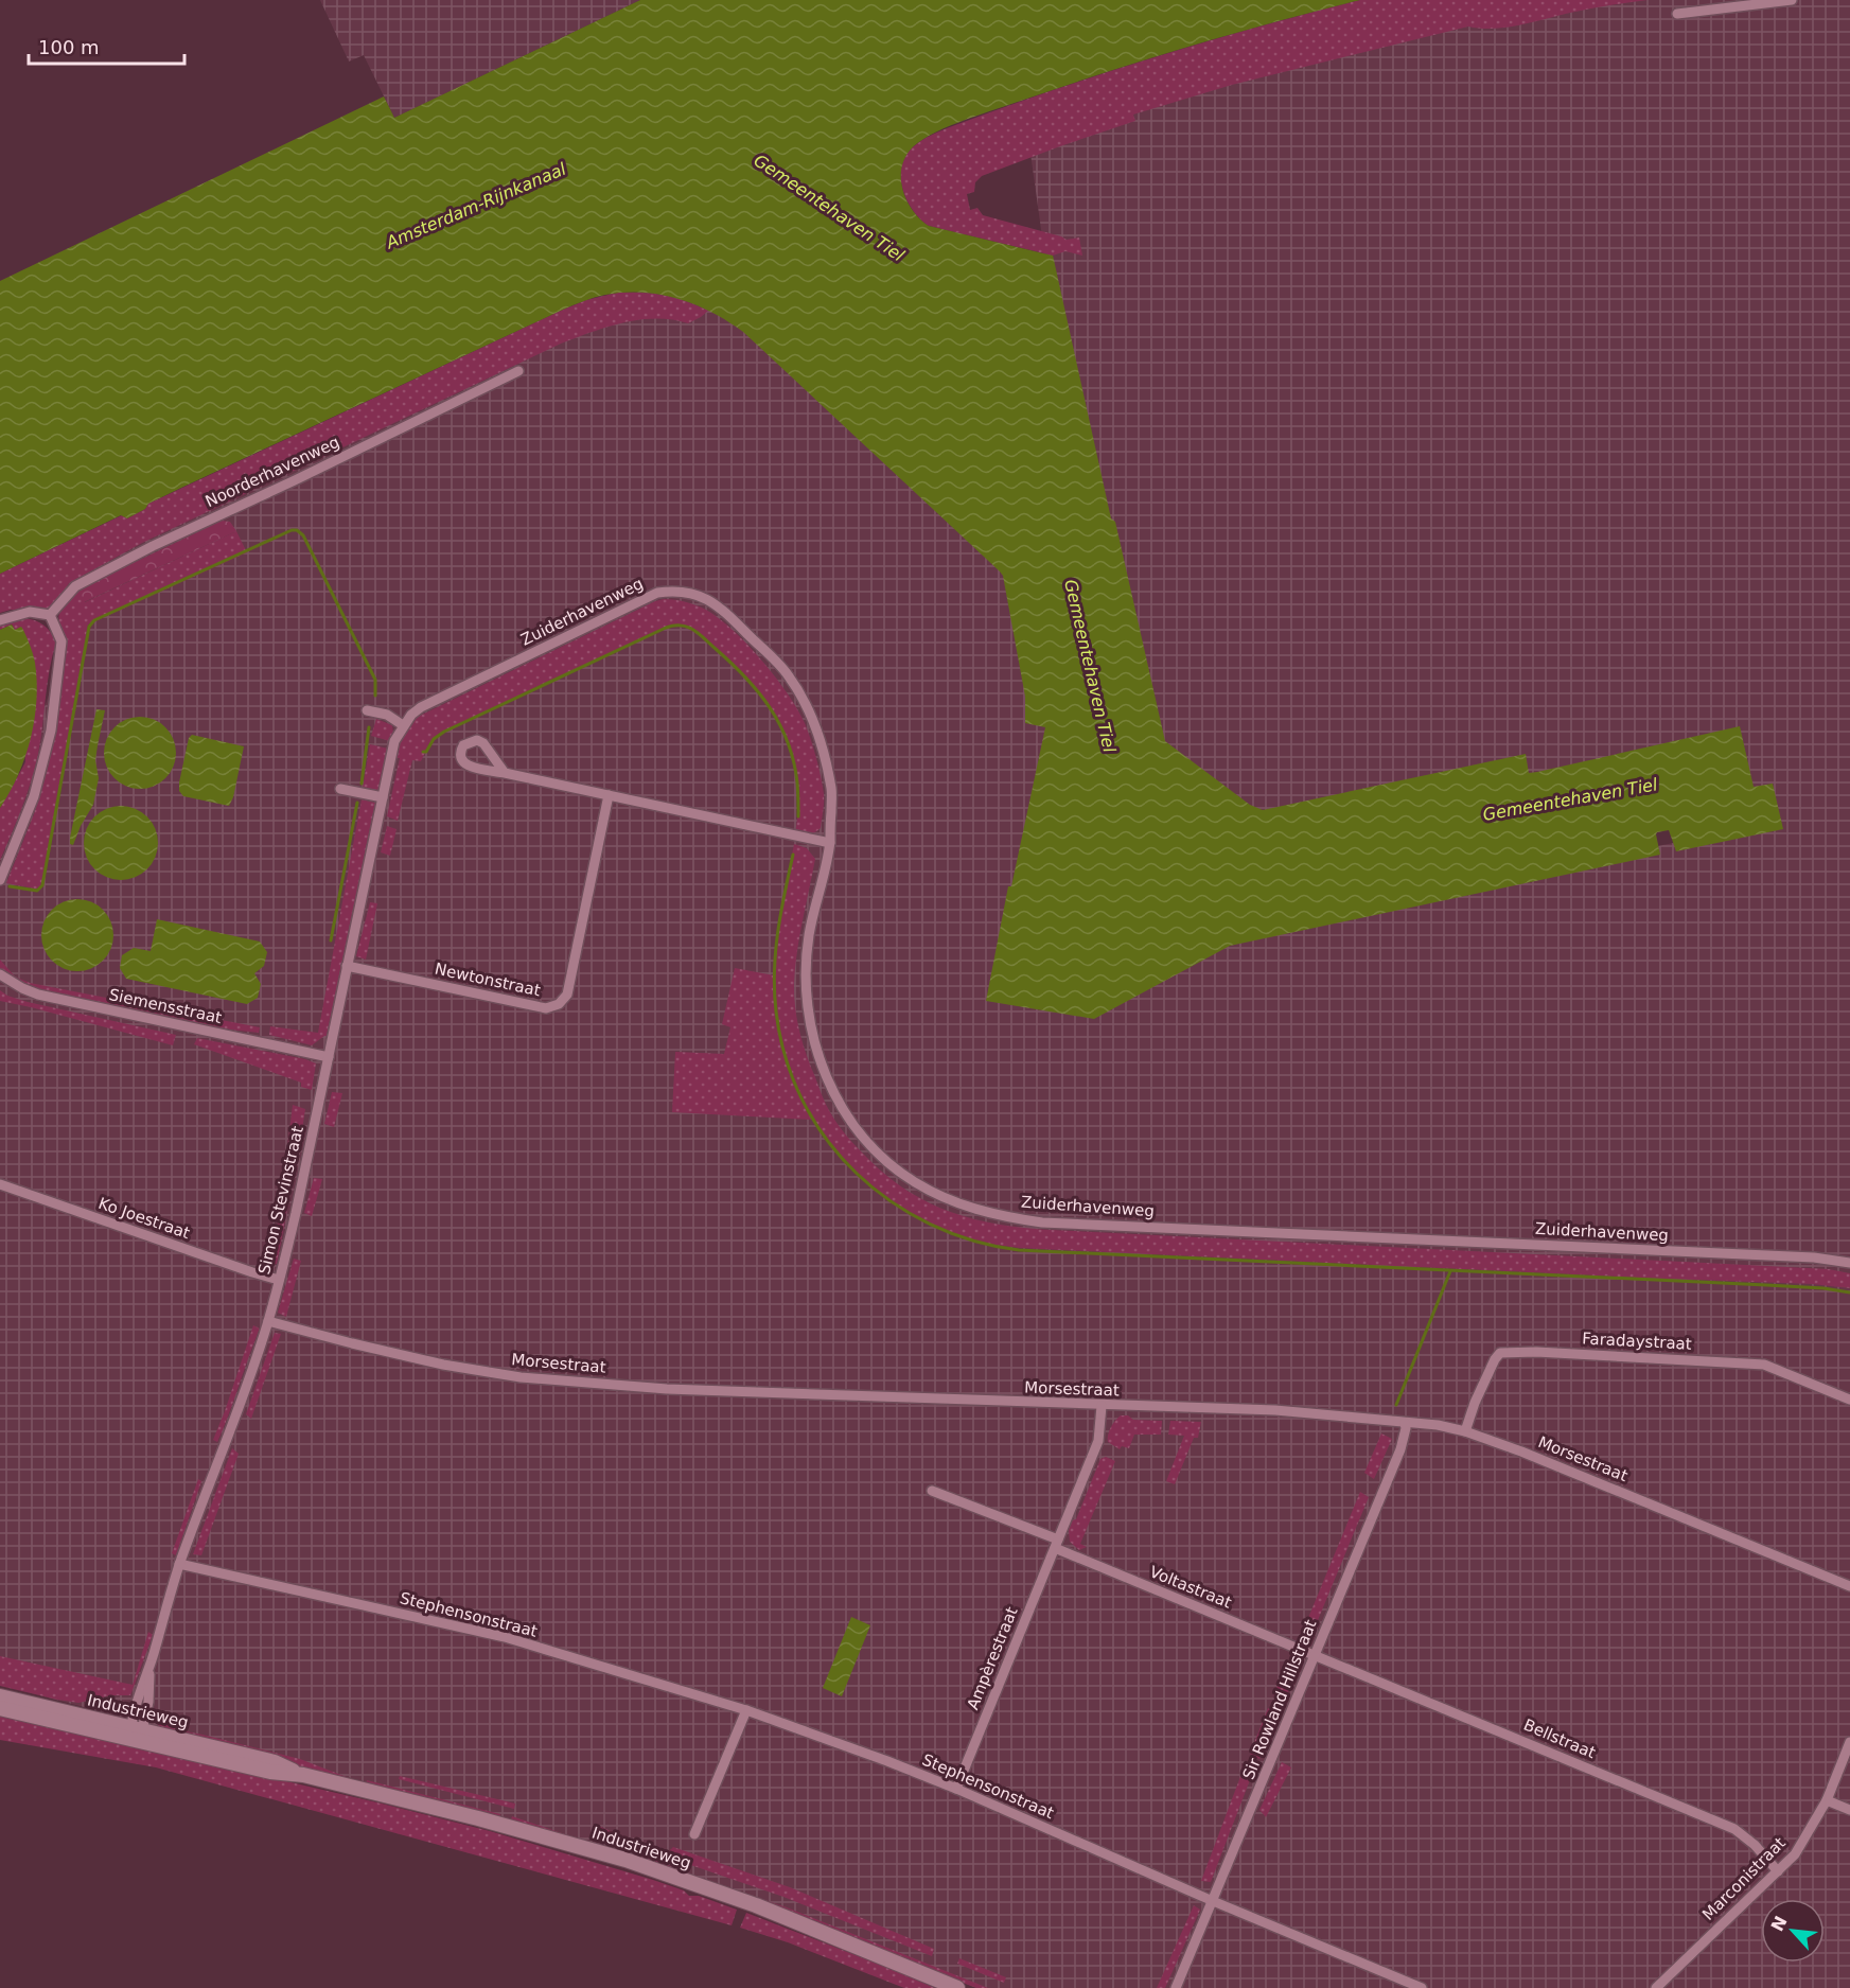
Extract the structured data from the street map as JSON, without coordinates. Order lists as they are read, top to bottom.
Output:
{
  "streets": {
    "main road": ["Industrieweg"],
    "street": [
      "Noorderhavenweg",
      "Zuiderhavenweg",
      "Newtonstraat",
      "Siemensstraat",
      "Simon Stevinstraat",
      "Ko Joestraat",
      "Faradaystraat",
      "Morsestraat",
      "Voltastraat",
      "Stephensonstraat",
      "Ampèrestraat",
      "Sir Rowland Hillstraat",
      "Bellstraat",
      "Marconistraat"
    ]
  },
  "crossings": [
    ["Zuiderhavenweg", "Simon Stevinstraat"],
    ["Newtonstraat", "Simon Stevinstraat"],
    ["Siemensstraat", "Simon Stevinstraat"],
    ["Simon Stevinstraat", "Ko Joestraat"],
    ["Simon Stevinstraat", "Morsestraat"],
    ["Simon Stevinstraat", "Stephensonstraat"],
    ["Simon Stevinstraat", "Industrieweg"],
    ["Faradaystraat", "Morsestraat"],
    ["Morsestraat", "Ampèrestraat"],
    ["Morsestraat", "Sir Rowland Hillstraat"],
    ["Voltastraat", "Ampèrestraat"],
    ["Voltastraat", "Sir Rowland Hillstraat"],
    ["Voltastraat", "Bellstraat"],
    ["Stephensonstraat", "Ampèrestraat"],
    ["Stephensonstraat", "Sir Rowland Hillstraat"],
    ["Sir Rowland Hillstraat", "Bellstraat"],
    ["Bellstraat", "Marconistraat"]
  ],
  "water": ["Amsterdam-Rijnkanaal", "Gemeentehaven Tiel"],
  "scale_bar": "100 m",
  "north": "top left"
}
